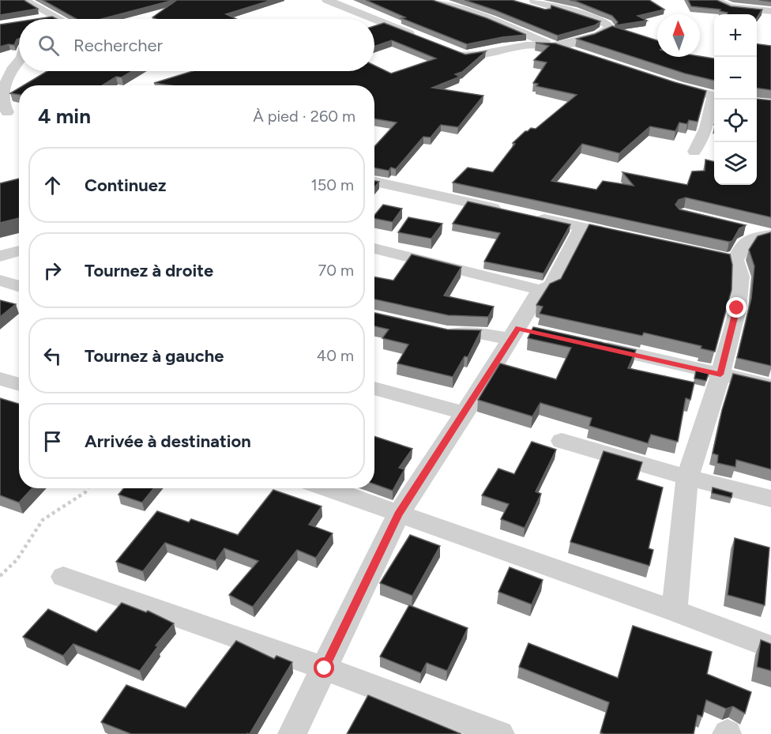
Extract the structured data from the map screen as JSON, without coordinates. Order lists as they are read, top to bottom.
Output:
{
  "north": "top",
  "page": {
    "map_buttons": ["+", "−"],
    "search": "Rechercher",
    "heading": ["4 min", "À pied · 260 m"],
    "list": [
      ["Continuez", "150 m"],
      ["Tournez à droite", "70 m"],
      ["Tournez à gauche", "40 m"],
      "Arrivée à destination"
    ]
  }
}
